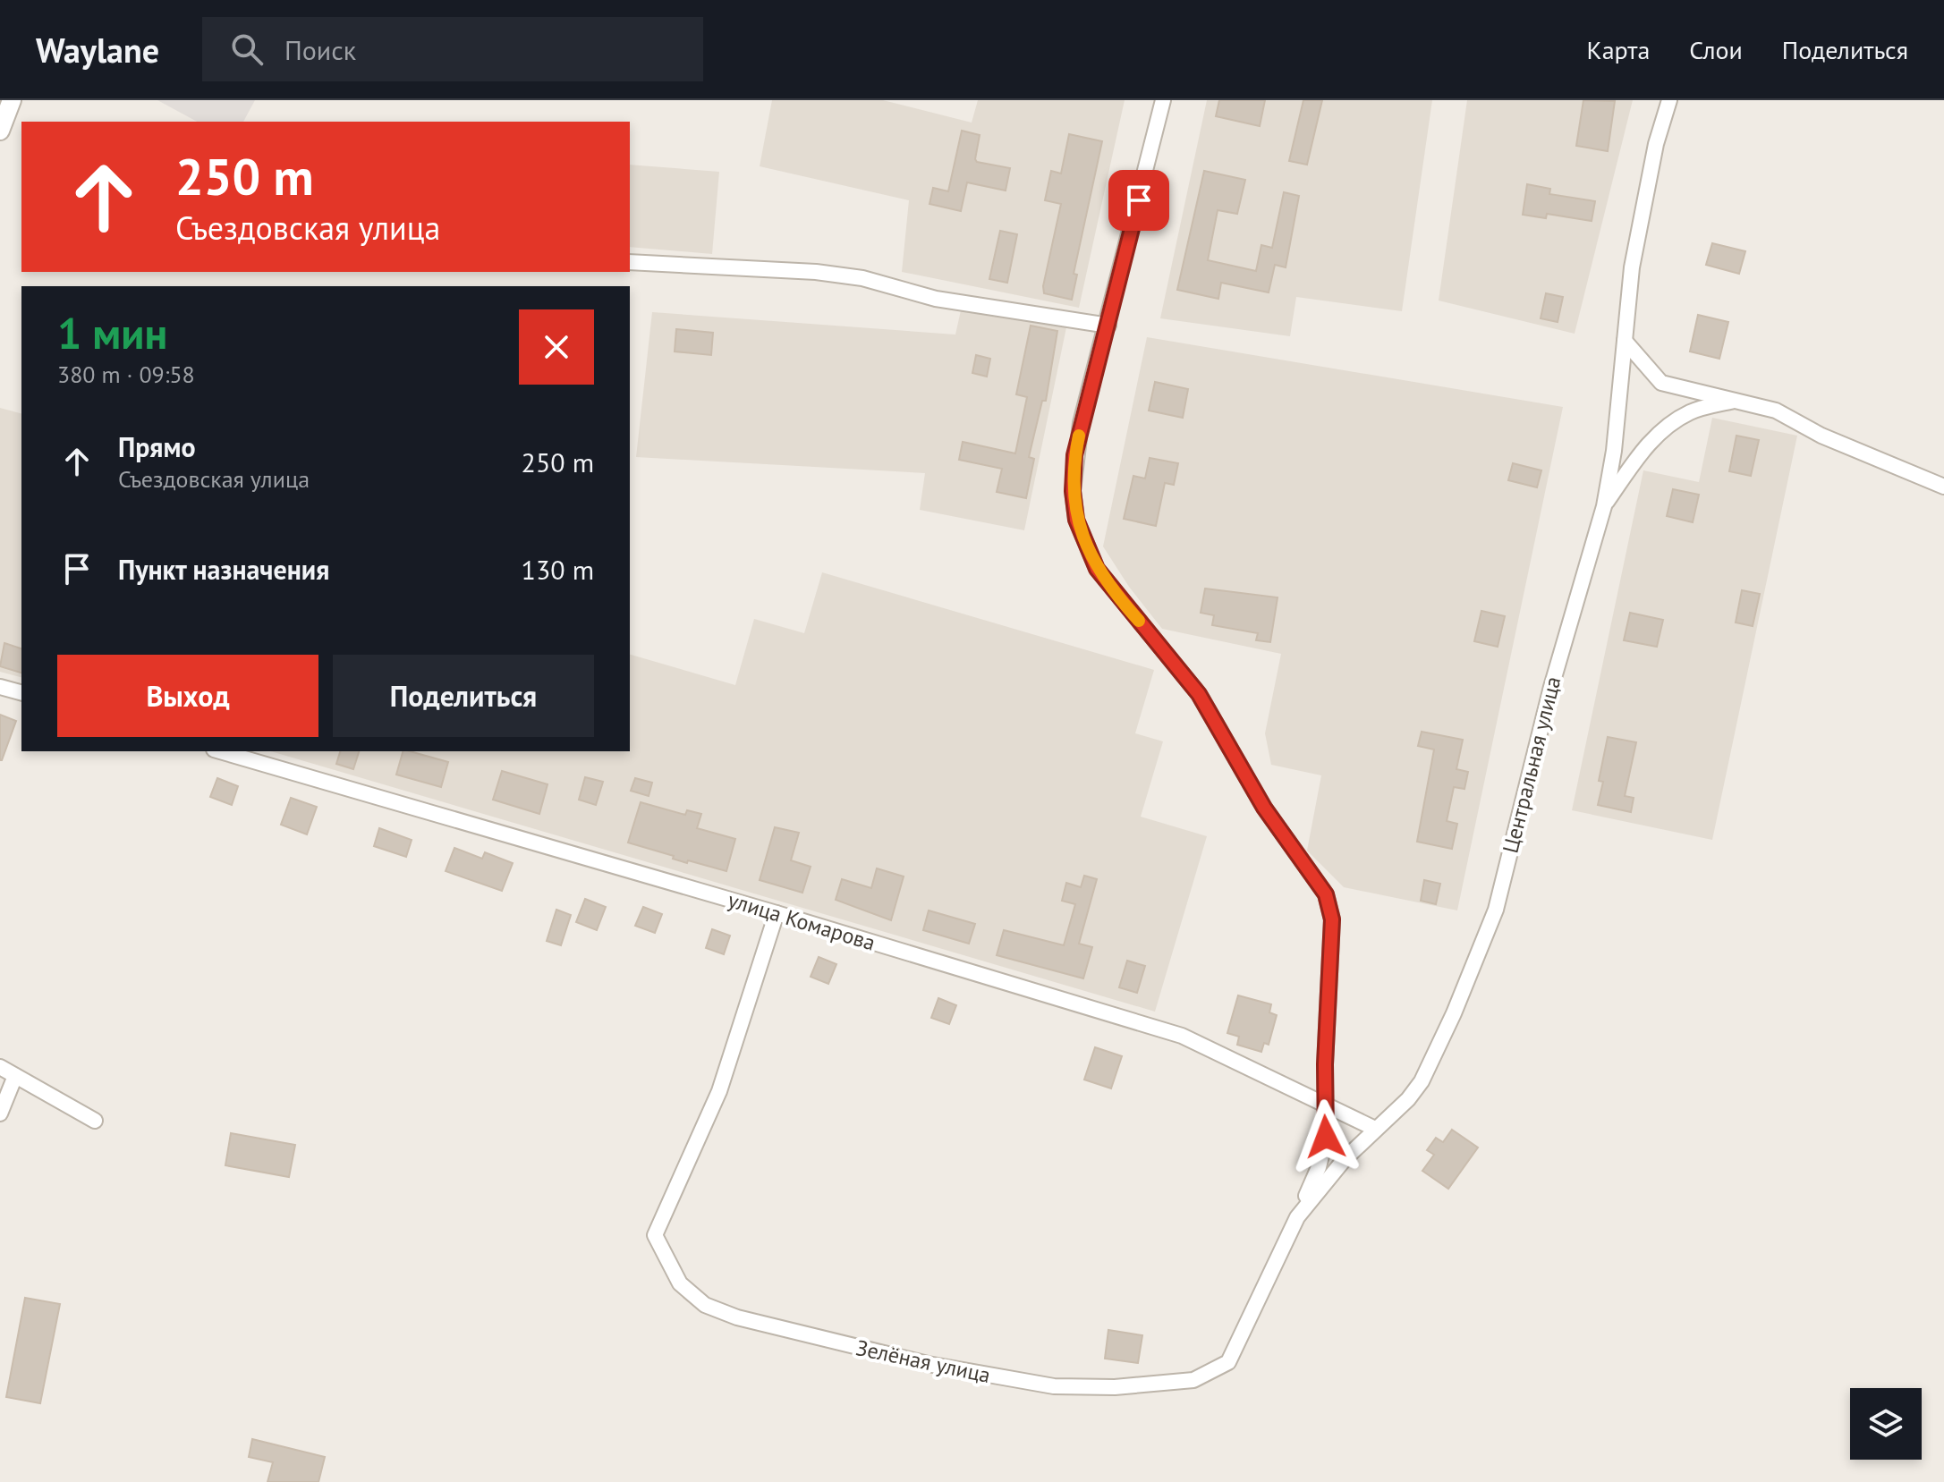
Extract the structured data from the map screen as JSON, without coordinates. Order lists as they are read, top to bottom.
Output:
{
  "streets": {
    "street": ["Центральная улица", "улица Комарова", "Зелёная улица"]
  },
  "crossings": [
    ["Центральная улица", "улица Комарова"],
    ["Центральная улица", "Зелёная улица"],
    ["улица Комарова", "Зелёная улица"]
  ],
  "page": {
    "header": "Waylane",
    "search": "Поиск",
    "nav": ["Карта", "Слои", "Поделиться"],
    "turn": ["250 m", "Съездовская улица"],
    "heading": ["1 мин", "380 m · 09:58"],
    "list": [
      {
        "name": "Прямо",
        "note": "Съездовская улица",
        "value": "250 m"
      },
      {
        "name": "Пункт назначения",
        "value": "130 m"
      }
    ],
    "buttons": ["Выход", "Поделиться"]
  }
}
